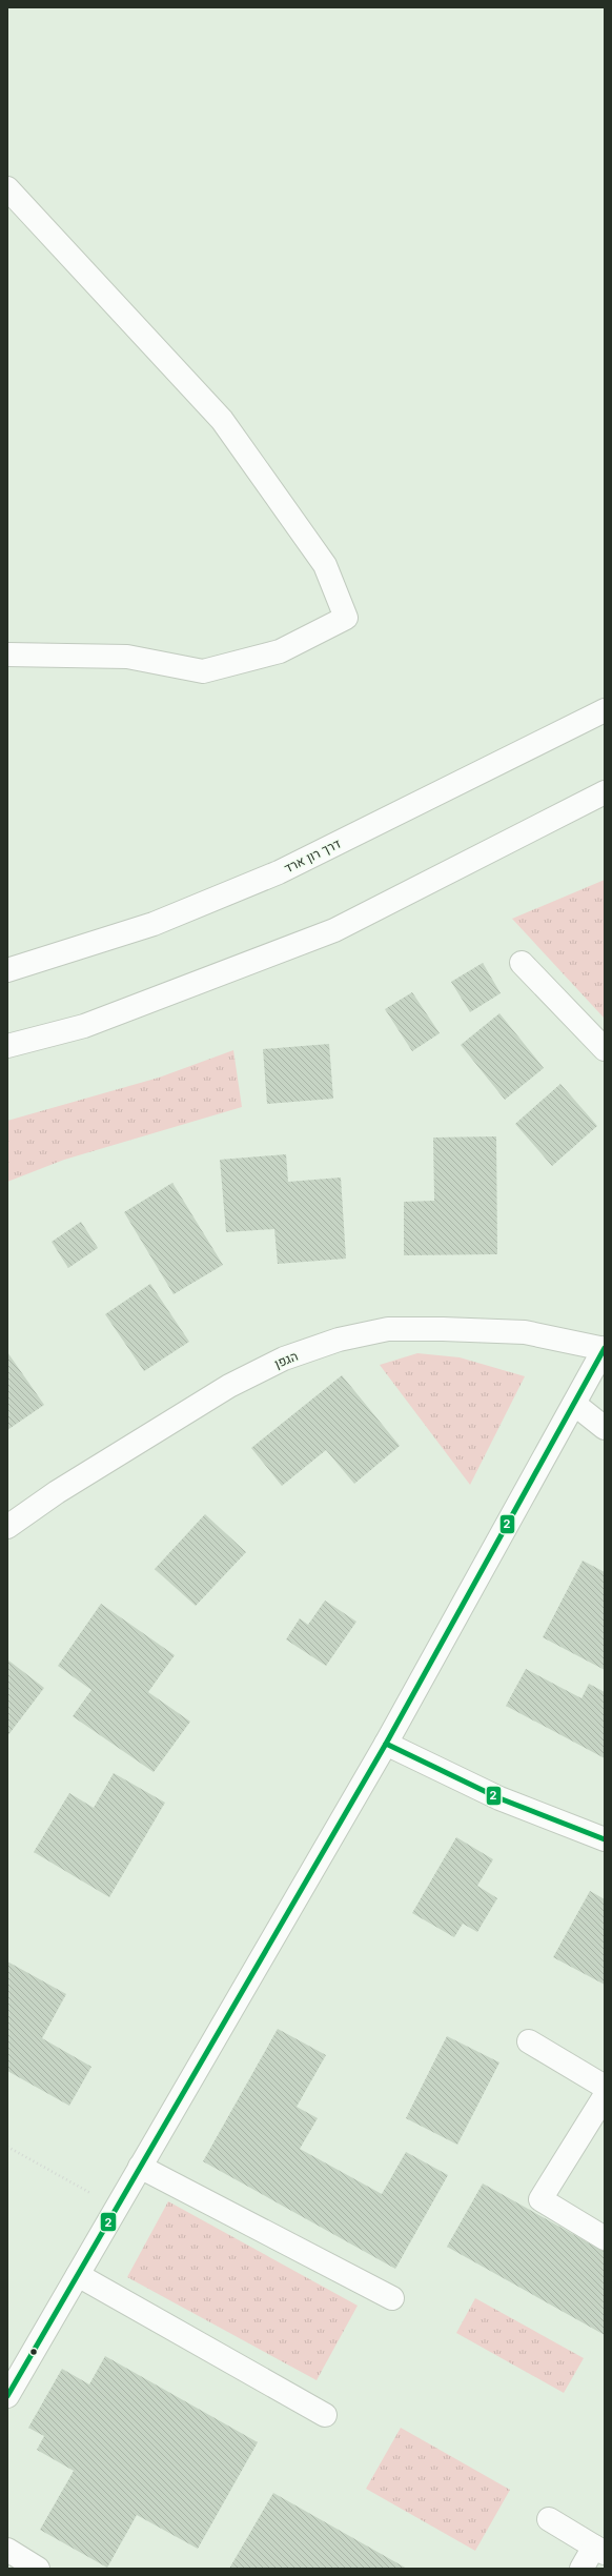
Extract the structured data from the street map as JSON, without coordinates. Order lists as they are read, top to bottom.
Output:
{
  "streets": {
    "street": ["דרך רון ארד", "הגפן"]
  },
  "lines": ["transit line 2"]
}
